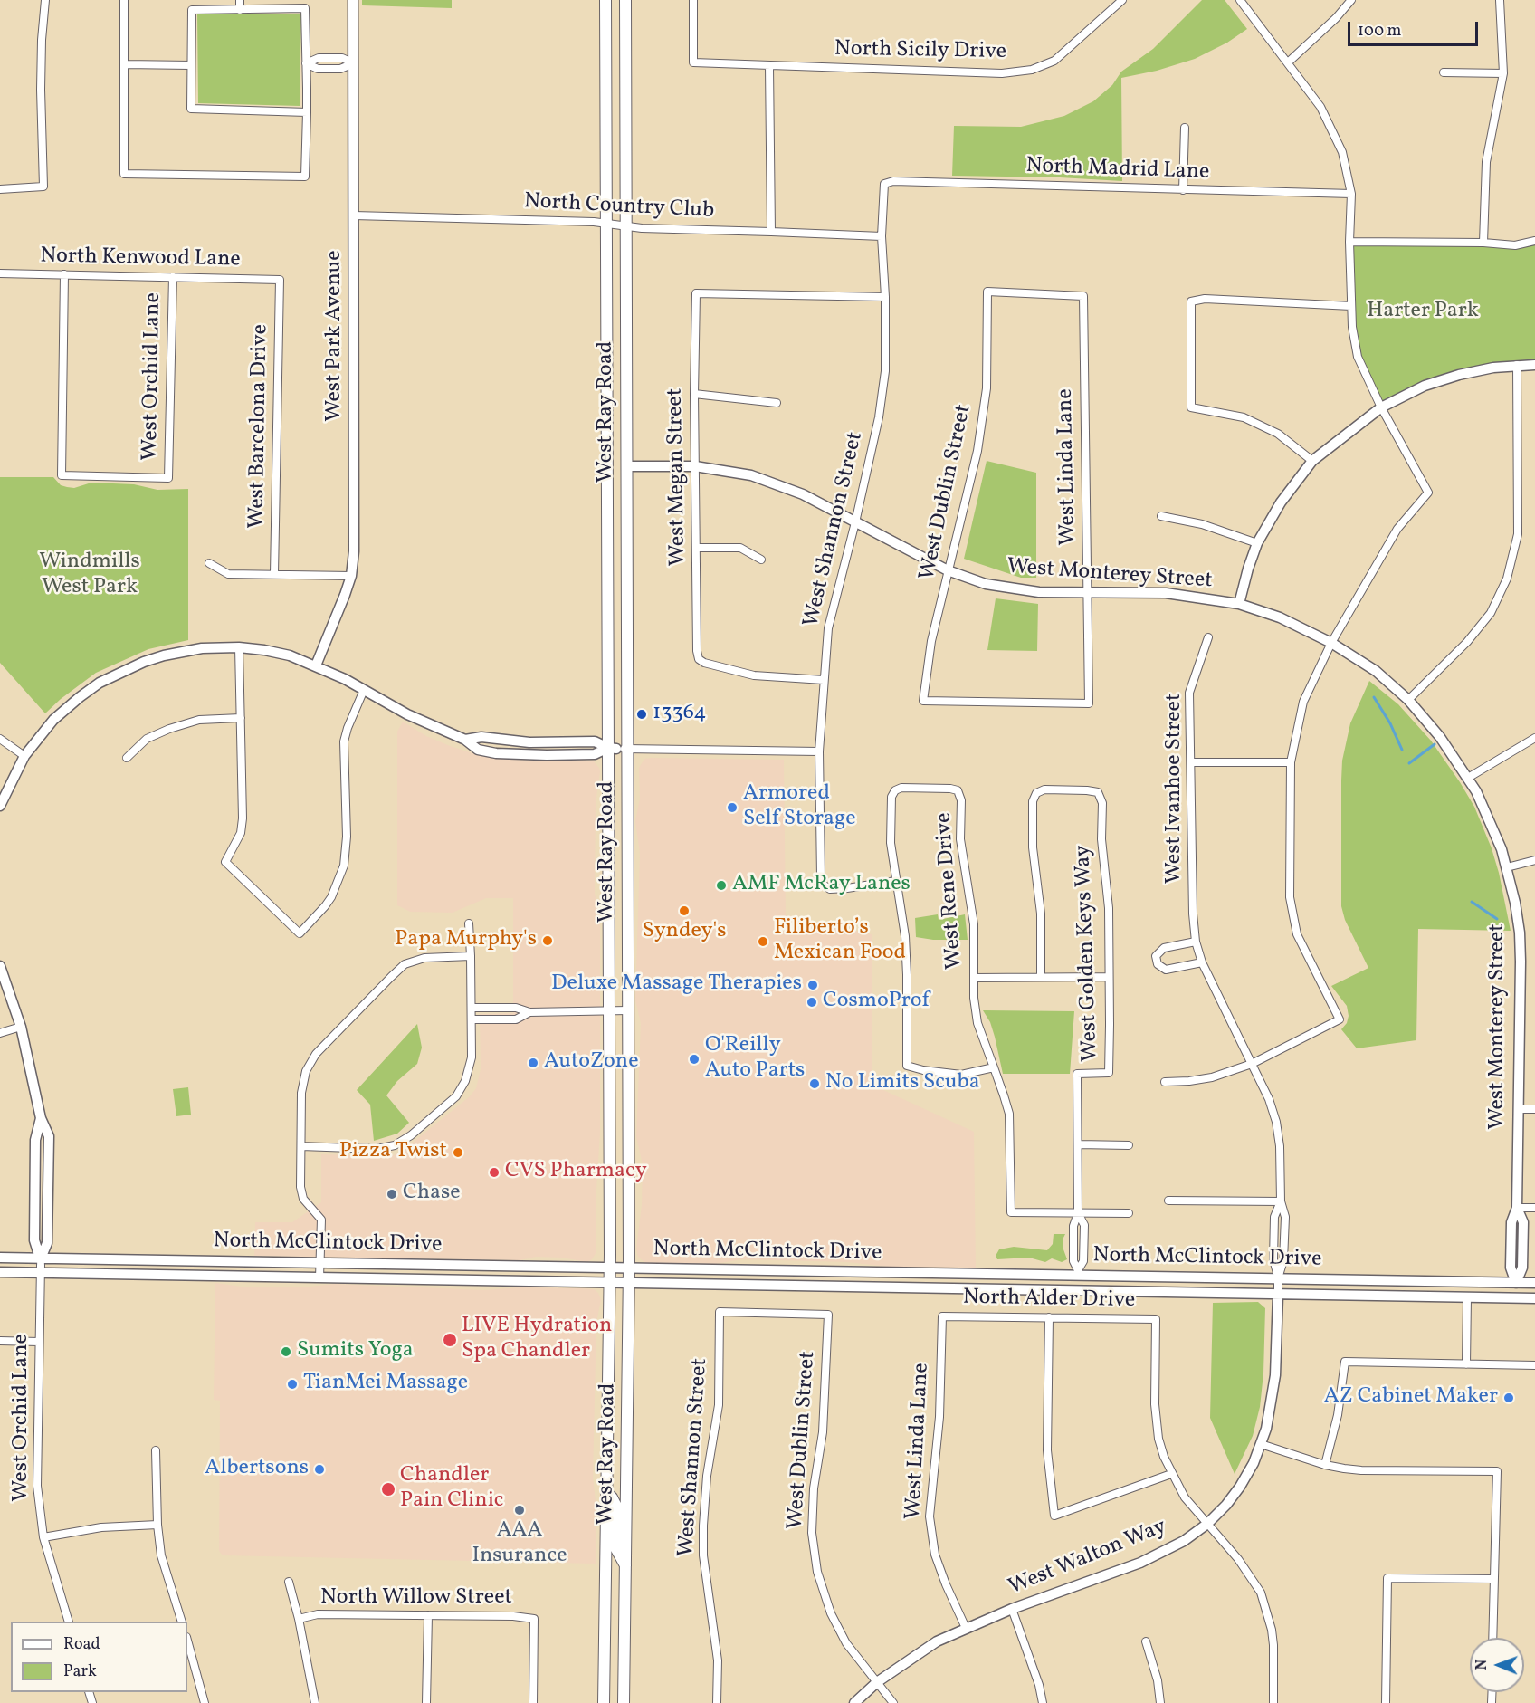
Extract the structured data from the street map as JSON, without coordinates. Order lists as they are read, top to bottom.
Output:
{
  "streets": {
    "main road": ["West Ray Road"],
    "street": [
      "North Sicily Drive",
      "North Madrid Lane",
      "North Country Club",
      "North Kenwood Lane",
      "West Park Avenue",
      "West Orchid Lane",
      "West Barcelona Drive",
      "West Linda Lane",
      "West Megan Street",
      "West Dublin Street",
      "West Shannon Street",
      "West Monterey Street",
      "West Ivanhoe Street",
      "West Rene Drive",
      "West Golden Keys Way",
      "North McClintock Drive",
      "North Alder Drive",
      "West Walton Way",
      "North Willow Street"
    ]
  },
  "crossings": [
    ["North Madrid Lane", "West Shannon Street"],
    ["North Country Club", "West Park Avenue"],
    ["North Country Club", "West Ray Road"],
    ["North Country Club", "West Shannon Street"],
    ["North Kenwood Lane", "West Orchid Lane"],
    ["North Kenwood Lane", "West Barcelona Drive"],
    ["West Orchid Lane", "North McClintock Drive"],
    ["West Ray Road", "West Monterey Street"],
    ["West Ray Road", "North McClintock Drive"],
    ["West Linda Lane", "West Dublin Street"],
    ["West Linda Lane", "West Monterey Street"],
    ["West Linda Lane", "North Alder Drive"],
    ["West Linda Lane", "West Walton Way"],
    ["West Megan Street", "West Shannon Street"],
    ["West Megan Street", "West Monterey Street"],
    ["West Dublin Street", "West Shannon Street"],
    ["West Dublin Street", "West Monterey Street"],
    ["West Dublin Street", "West Walton Way"],
    ["West Shannon Street", "West Monterey Street"],
    ["West Shannon Street", "West Rene Drive"],
    ["West Monterey Street", "North McClintock Drive"],
    ["West Ivanhoe Street", "North McClintock Drive"],
    ["West Ivanhoe Street", "West Walton Way"],
    ["West Rene Drive", "West Golden Keys Way"],
    ["West Golden Keys Way", "North McClintock Drive"],
    ["North McClintock Drive", "West Walton Way"]
  ],
  "parks": ["Harter Park", "Windmills West Park"],
  "places": [
    "13364",
    "Armored Self Storage",
    "AMF McRay Lanes",
    "Syndey's",
    "Papa Murphy's",
    "Filiberto’s Mexican Food",
    "Deluxe Massage Therapies",
    "CosmoProf",
    "O'Reilly Auto Parts",
    "AutoZone",
    "No Limits Scuba",
    "Pizza Twist",
    "CVS Pharmacy",
    "Chase",
    "LIVE Hydration Spa Chandler",
    "Sumits Yoga",
    "TianMei Massage",
    "AZ Cabinet Maker",
    "Albertsons",
    "Chandler Pain Clinic",
    "AAA Insurance"
  ],
  "legend": ["Road", "Park"],
  "scale_bar": "100 m",
  "north": "left"
}
